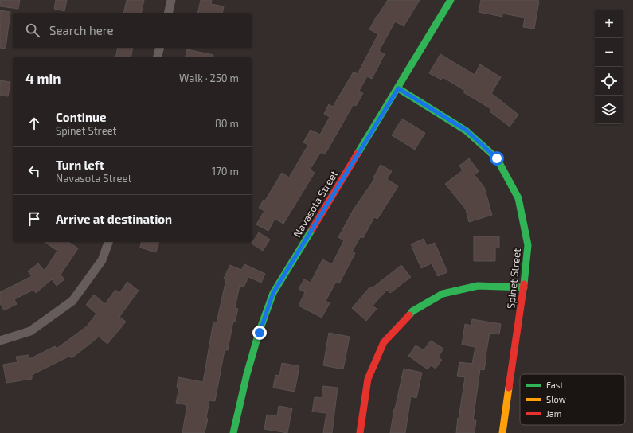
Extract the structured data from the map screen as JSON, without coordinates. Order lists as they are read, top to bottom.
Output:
{
  "streets": {
    "street": ["Navasota Street", "Spinet Street"]
  },
  "crossings": [
    ["Navasota Street", "Spinet Street"]
  ],
  "legend": ["Fast", "Slow", "Jam"],
  "page": {
    "map_buttons": ["+", "−"],
    "search": "Search here",
    "heading": ["4 min", "Walk · 250 m"],
    "list": [
      ["Continue", "Spinet Street", "80 m"],
      ["Turn left", "Navasota Street", "170 m"],
      "Arrive at destination"
    ]
  }
}
